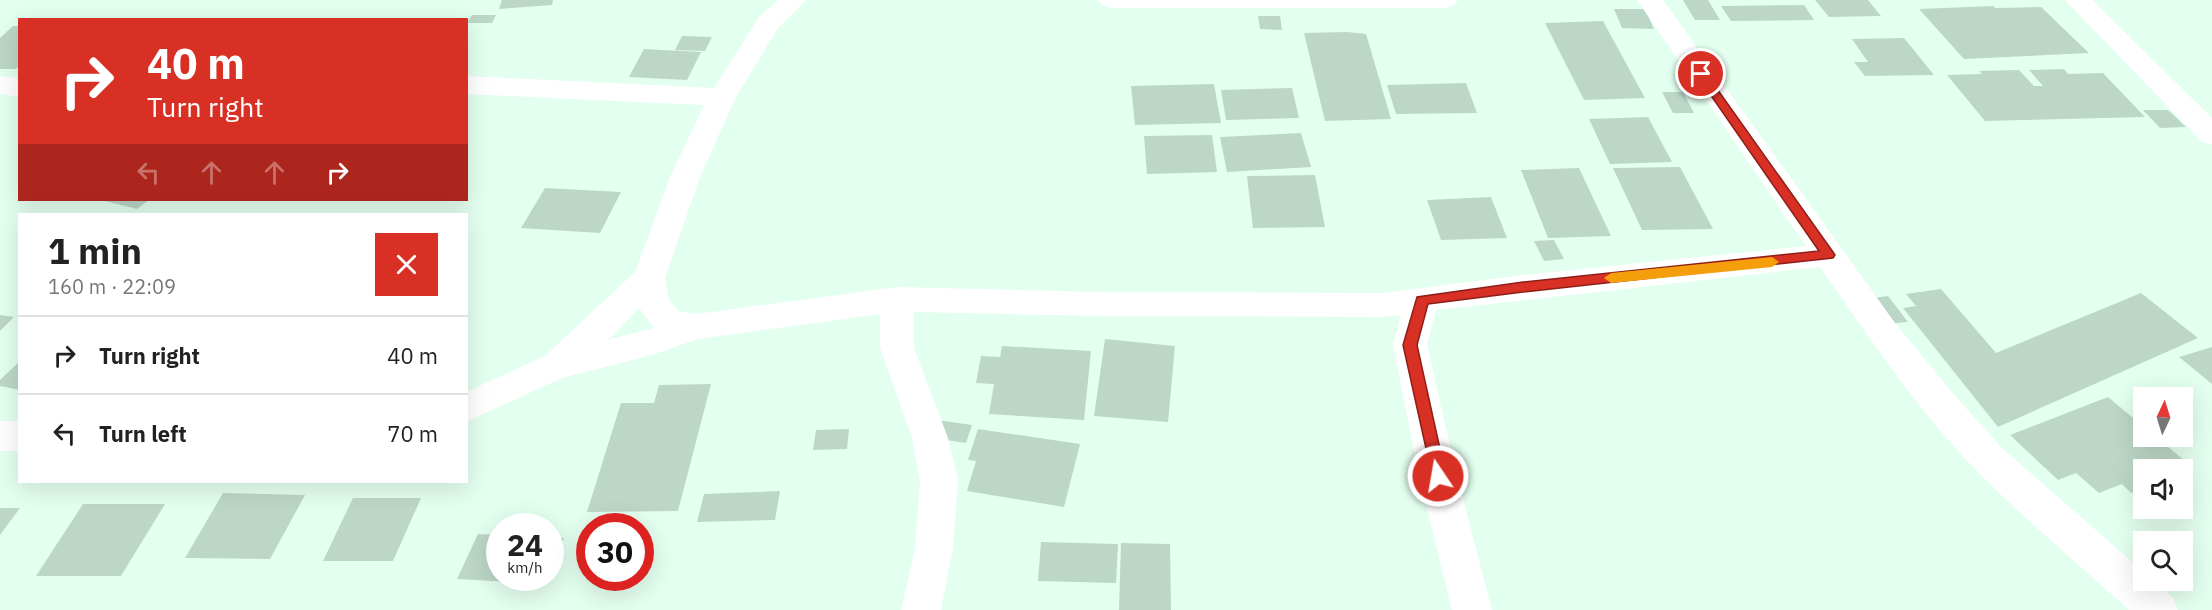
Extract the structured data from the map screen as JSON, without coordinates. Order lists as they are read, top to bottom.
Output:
{
  "north": "top",
  "page": {
    "turn": ["40 m", "Turn right"],
    "heading": ["1 min", "160 m · 22:09"],
    "list": [
      {
        "name": "Turn right",
        "value": "40 m"
      },
      {
        "name": "Turn left",
        "value": "70 m"
      }
    ],
    "speed": "24 km/h",
    "limit": "30"
  }
}
